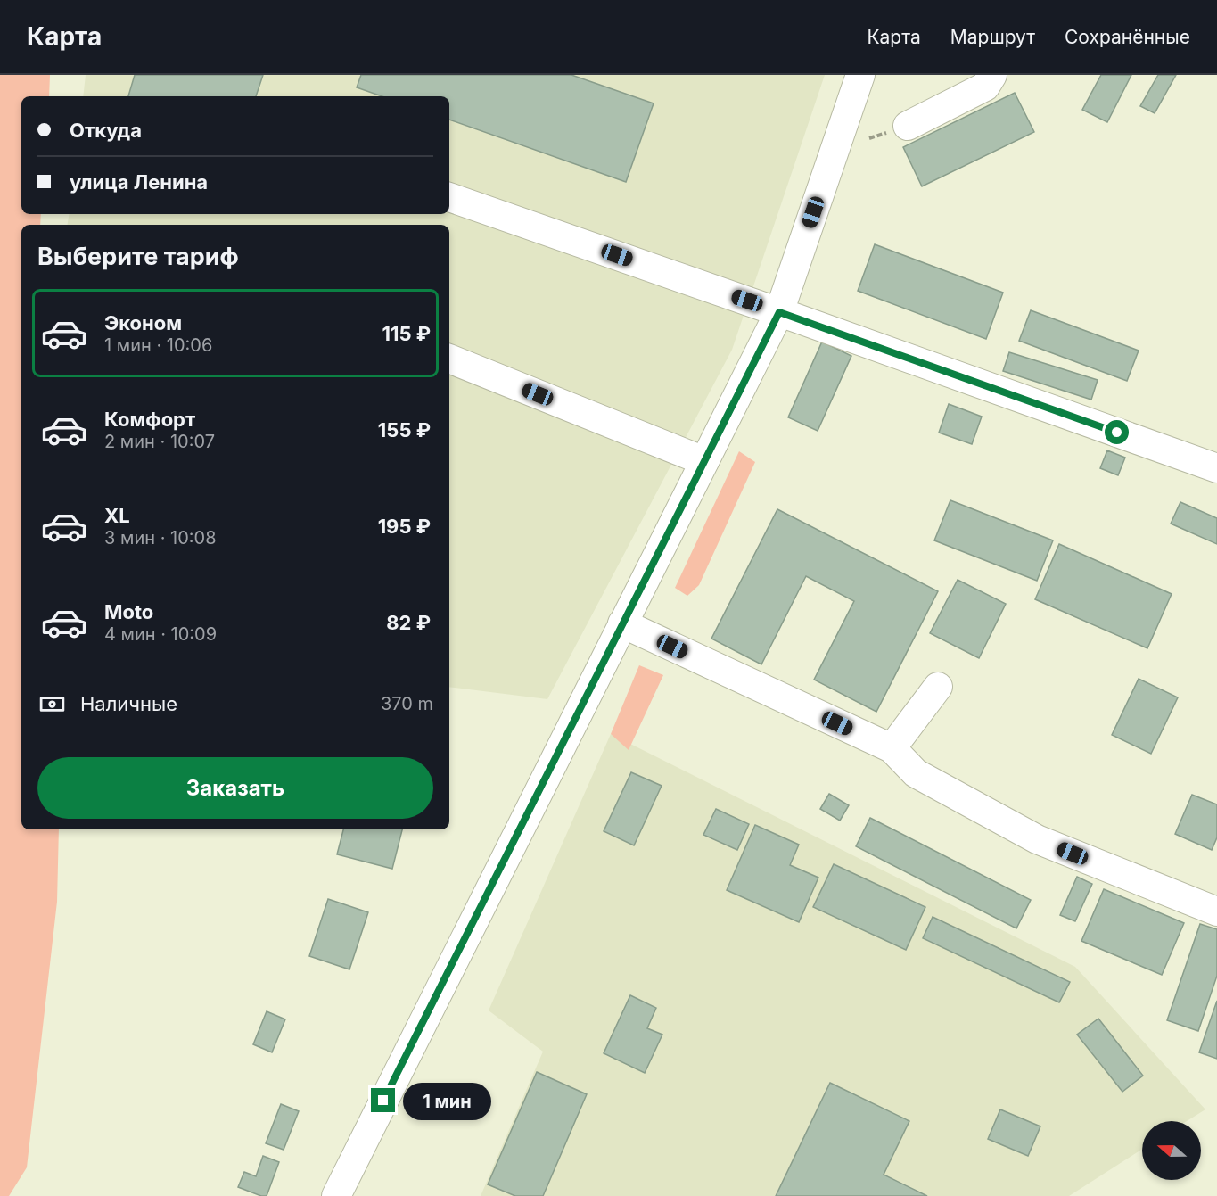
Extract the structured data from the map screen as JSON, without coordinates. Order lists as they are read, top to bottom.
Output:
{
  "north": "left",
  "page": {
    "header": "Карта",
    "nav": ["Карта", "Маршрут", "Сохранённые"],
    "banner": ["Откуда", "улица Ленина"],
    "heading": "Выберите тариф",
    "list": [
      {
        "name": "Эконом",
        "note": "1 мин · 10:06",
        "value": "115 ₽"
      },
      {
        "name": "Комфорт",
        "note": "2 мин · 10:07",
        "value": "155 ₽"
      },
      {
        "name": "XL",
        "note": "3 мин · 10:08",
        "value": "195 ₽"
      },
      {
        "name": "Moto",
        "note": "4 мин · 10:09",
        "value": "82 ₽"
      }
    ],
    "pay": ["Наличные", "370 m"],
    "buttons": "Заказать",
    "bubble": "1 мин"
  }
}
